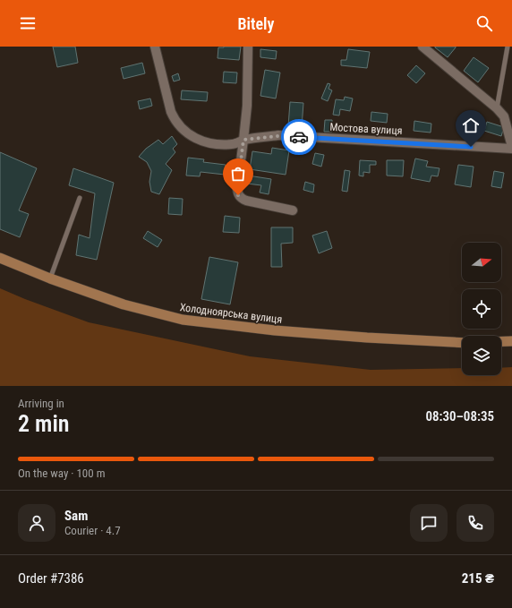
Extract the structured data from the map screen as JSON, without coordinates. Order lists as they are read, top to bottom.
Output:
{
  "streets": {
    "main road": ["Холодноярська вулиця"],
    "street": ["Мостова вулиця"]
  },
  "north": "right",
  "page": {
    "header": "Bitely",
    "heading": ["2 min", "Arriving in", "08:30–08:35"],
    "panel": [
      "Sam",
      "Courier · 4.7",
      "Order #7386",
      "215 ₴"
    ],
    "bar": "On the way · 100 m"
  }
}
